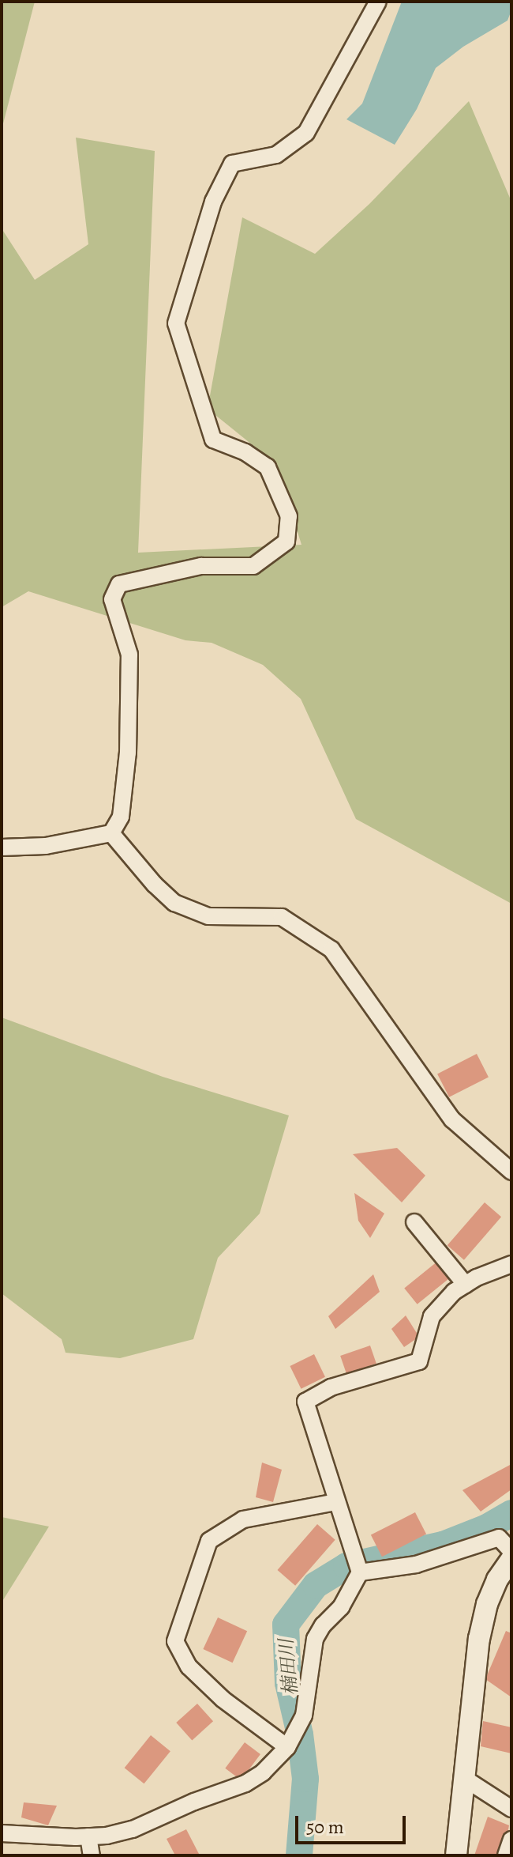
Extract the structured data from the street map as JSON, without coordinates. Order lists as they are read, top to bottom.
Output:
{
  "water": ["楠田川"],
  "scale_bar": "50 m"
}
